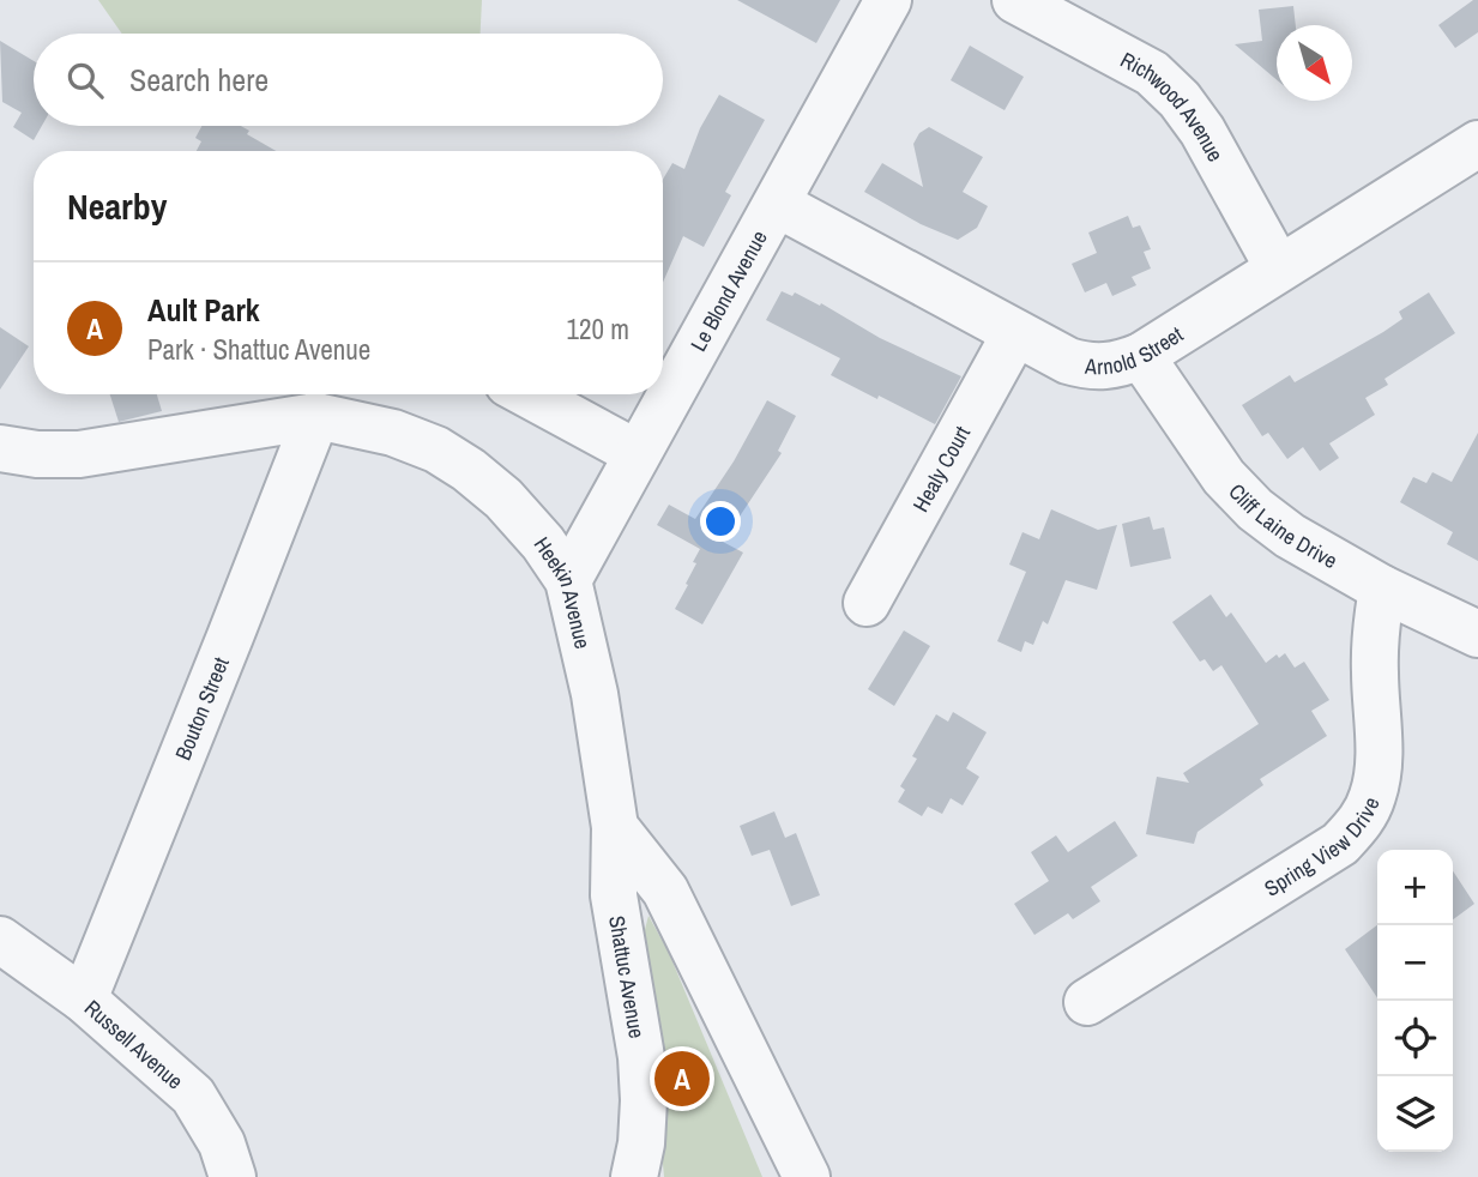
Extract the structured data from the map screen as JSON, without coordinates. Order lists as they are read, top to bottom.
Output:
{
  "streets": {
    "street": [
      "Richwood Avenue",
      "Le Blond Avenue",
      "Arnold Street",
      "Healy Court",
      "Cliff Laine Drive",
      "Heekin Avenue",
      "Bouton Street",
      "Spring View Drive",
      "Shattuc Avenue",
      "Russell Avenue"
    ]
  },
  "crossings": [
    ["Richwood Avenue", "Arnold Street"],
    ["Le Blond Avenue", "Arnold Street"],
    ["Le Blond Avenue", "Heekin Avenue"],
    ["Arnold Street", "Healy Court"],
    ["Arnold Street", "Cliff Laine Drive"],
    ["Cliff Laine Drive", "Spring View Drive"],
    ["Heekin Avenue", "Bouton Street"],
    ["Heekin Avenue", "Shattuc Avenue"],
    ["Bouton Street", "Russell Avenue"]
  ],
  "north": "bottom right",
  "page": {
    "search": "Search here",
    "heading": "Nearby",
    "list": [
      {
        "mark": "A",
        "name": "Ault Park",
        "note": "Park · Shattuc Avenue",
        "value": "120 m"
      }
    ],
    "map_buttons": ["+", "−"],
    "pins": "A"
  }
}
